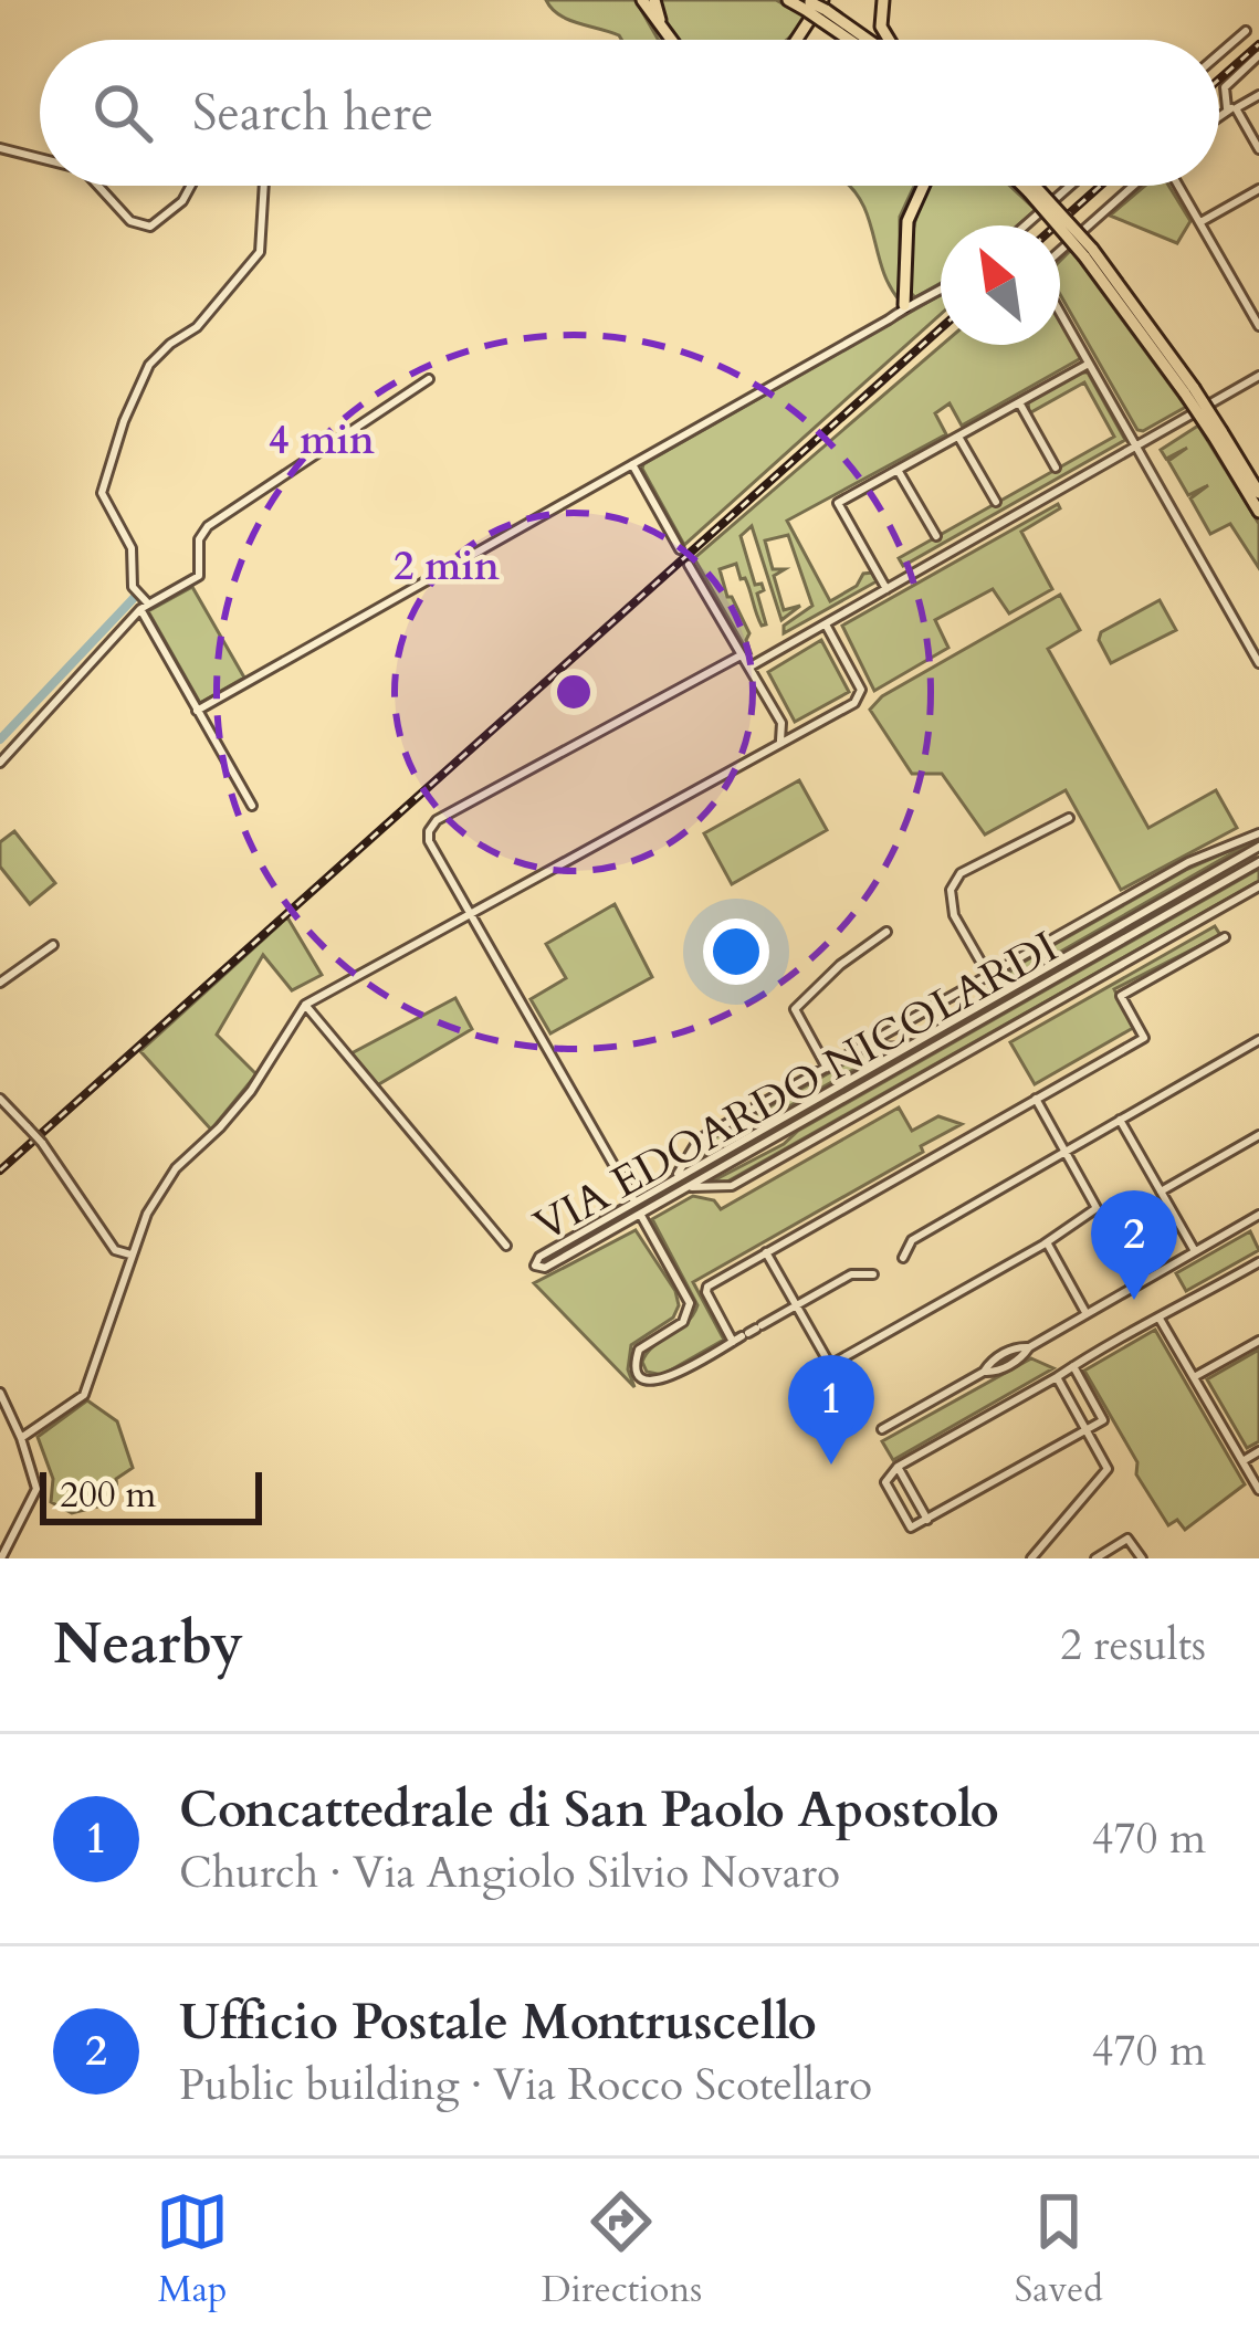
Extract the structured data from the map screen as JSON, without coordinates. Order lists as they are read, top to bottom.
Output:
{
  "streets": {
    "street": ["VIA EDOARDO NICOLARDI"]
  },
  "scale_bar": "200 m",
  "north": "top left",
  "page": {
    "search": "Search here",
    "pins": ["2", "1"],
    "scale": "200 m",
    "heading": ["Nearby", "2 results"],
    "list": [
      {
        "mark": "1",
        "name": "Concattedrale di San Paolo Apostolo",
        "note": "Church · Via Angiolo Silvio Novaro",
        "value": "470 m"
      },
      {
        "mark": "2",
        "name": "Ufficio Postale Montruscello",
        "note": "Public building · Via Rocco Scotellaro",
        "value": "470 m"
      }
    ],
    "nav": ["Map", "Directions", "Saved"]
  },
  "rings": ["4 min", "2 min"]
}
